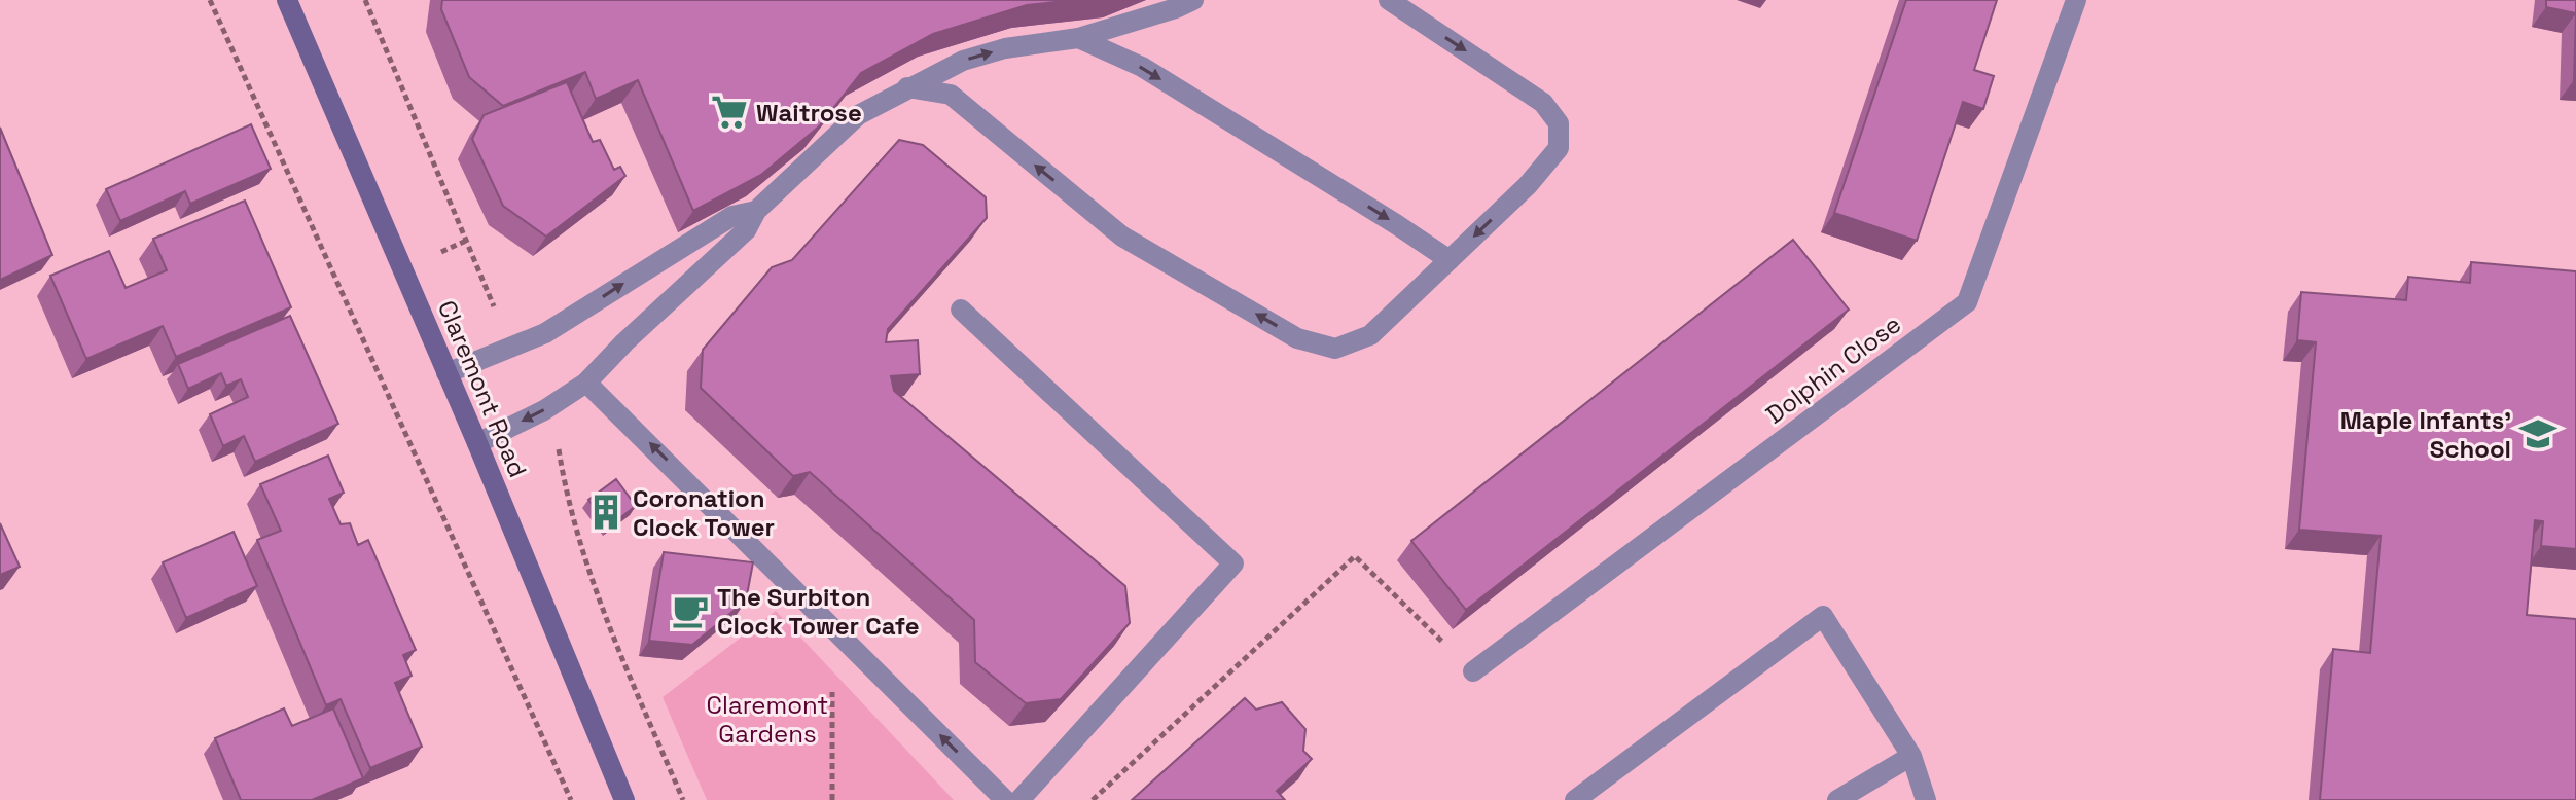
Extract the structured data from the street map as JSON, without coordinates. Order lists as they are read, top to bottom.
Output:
{
  "streets": {
    "main road": ["Claremont Road"],
    "street": ["Dolphin Close"]
  },
  "parks": ["Claremont Gardens"],
  "places": {
    "supermarket": ["Waitrose"],
    "school or university": ["Maple Infants' School"],
    "building": ["Coronation Clock Tower"],
    "cafe": ["The Surbiton Clock Tower Cafe"]
  }
}
